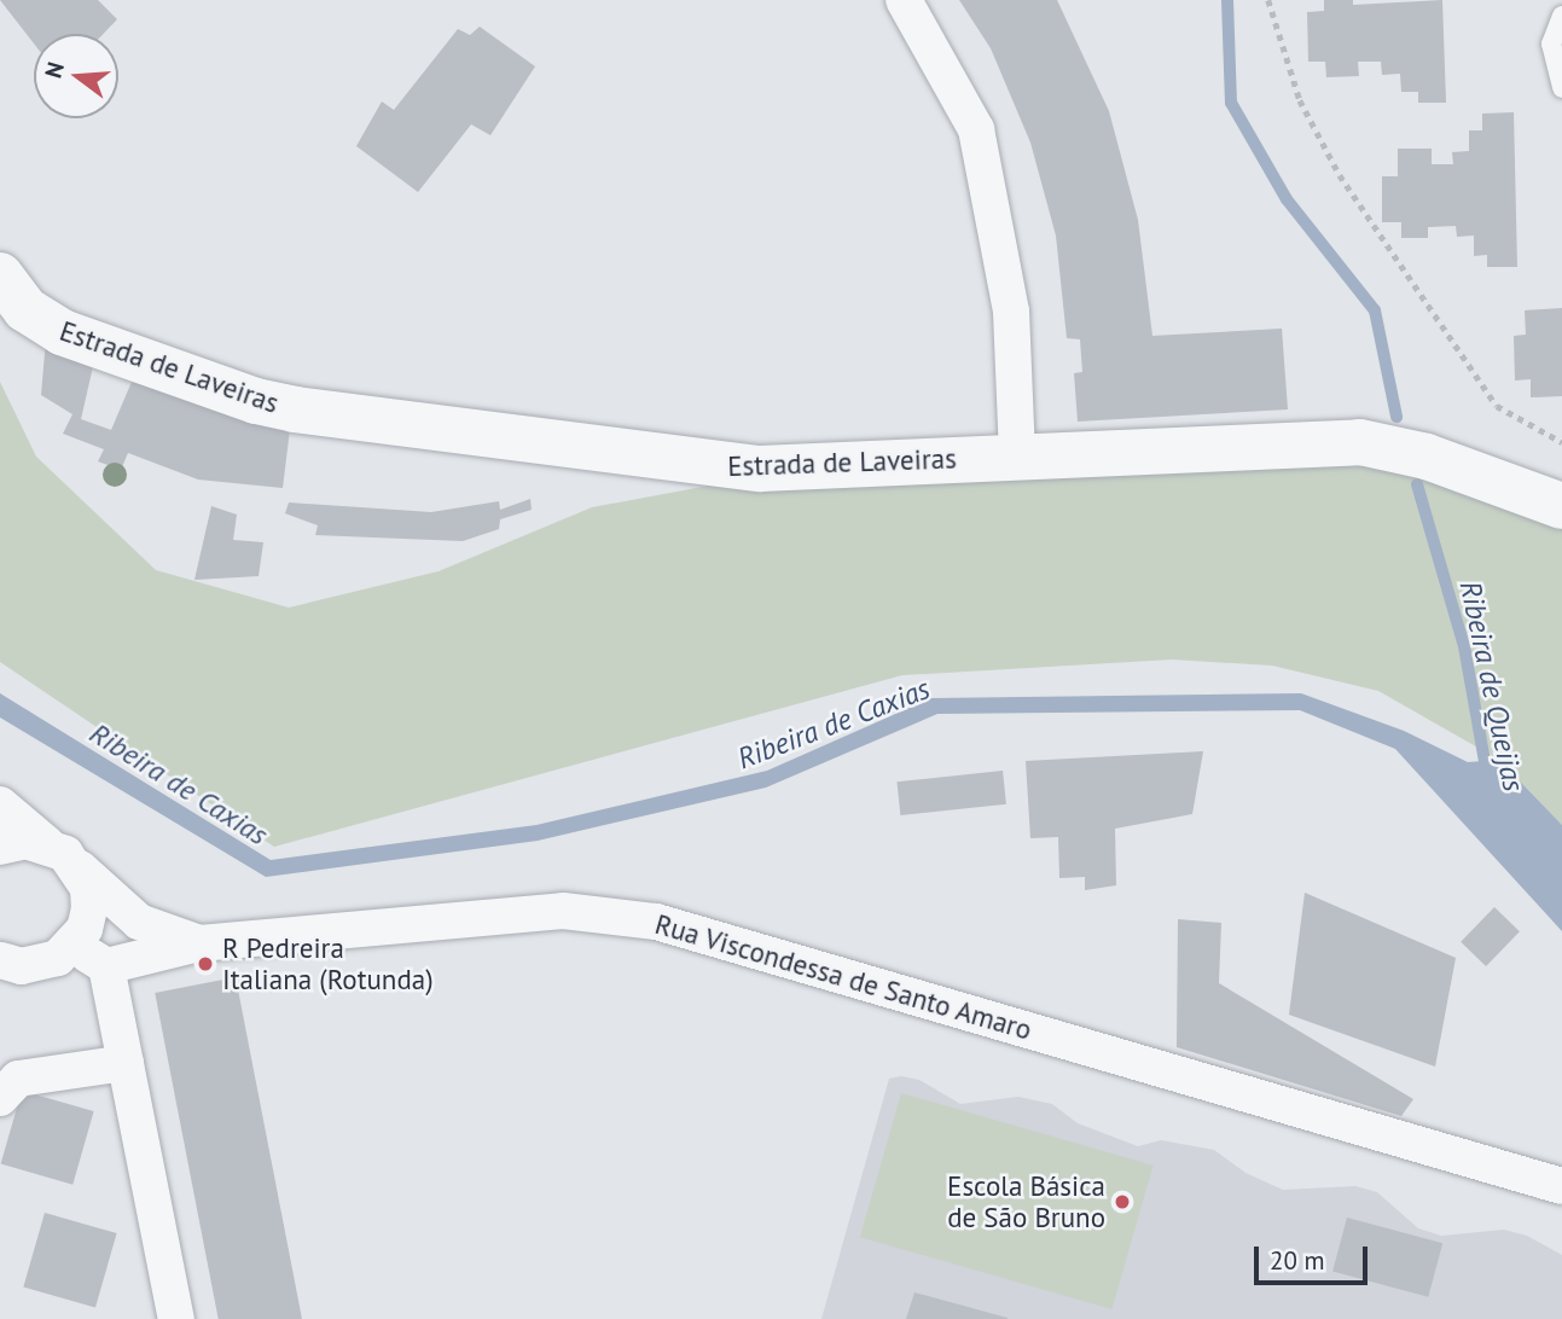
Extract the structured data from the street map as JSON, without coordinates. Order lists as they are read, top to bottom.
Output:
{
  "streets": {
    "street": ["Estrada de Laveiras", "Rua Viscondessa de Santo Amaro"]
  },
  "water": ["Ribeira de Queijas", "Ribeira de Caxias"],
  "places": ["R Pedreira Italiana (Rotunda)", "Escola Básica de São Bruno"],
  "scale_bar": "20 m",
  "north": "left"
}
